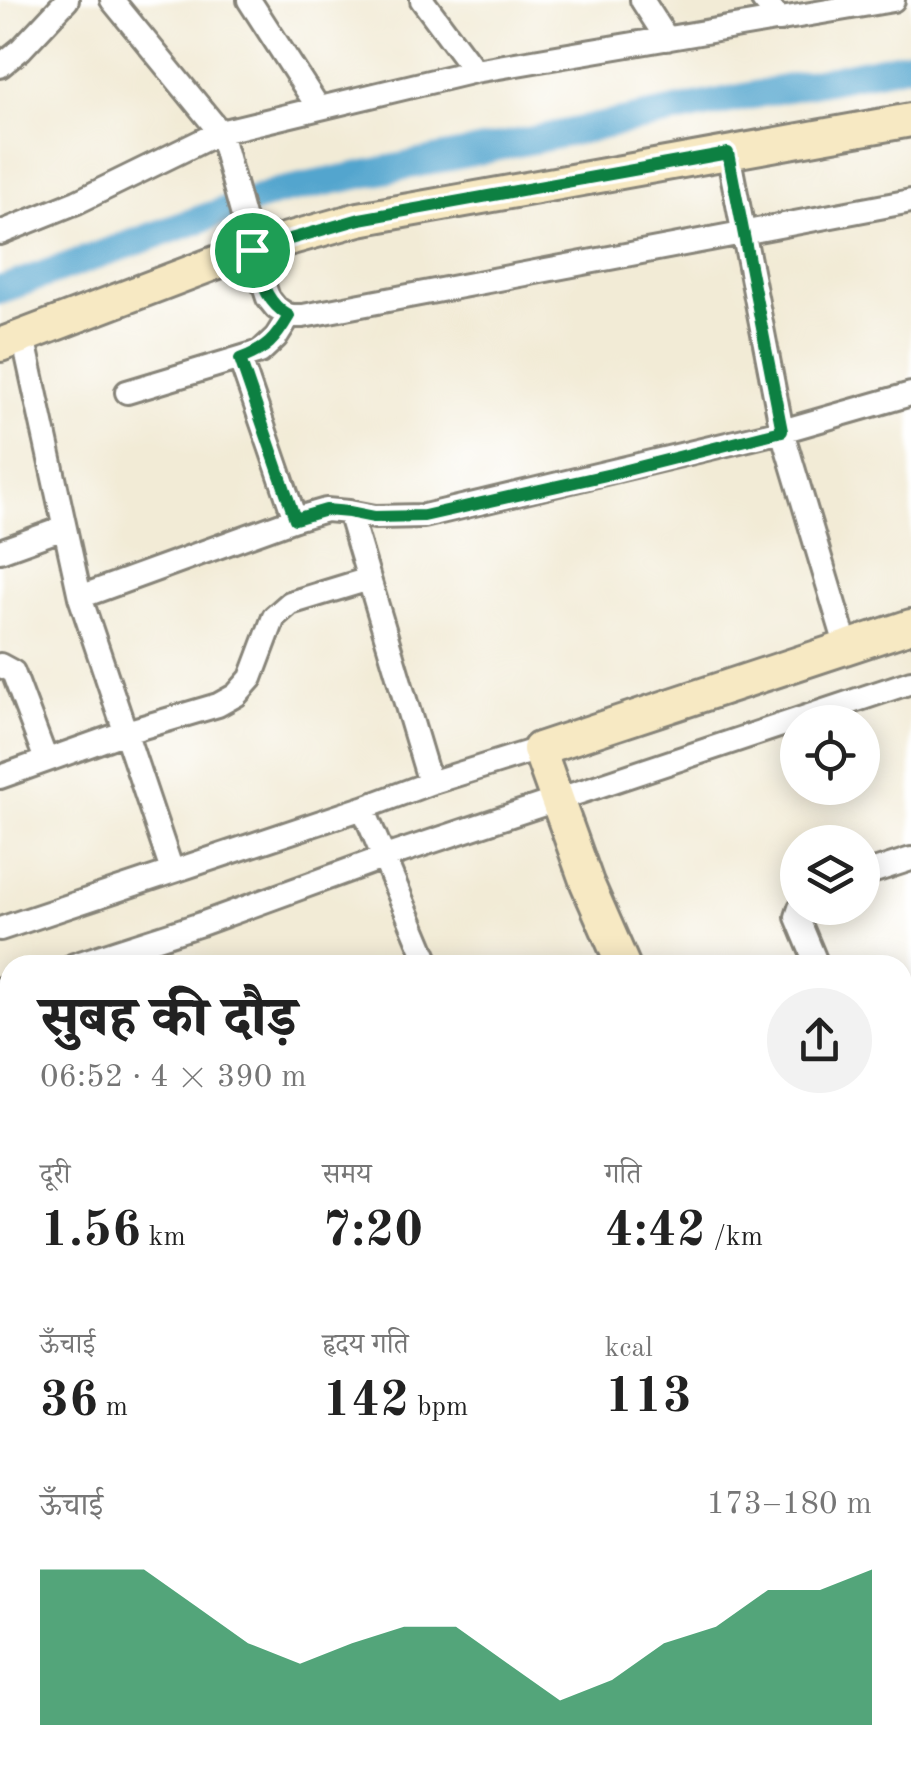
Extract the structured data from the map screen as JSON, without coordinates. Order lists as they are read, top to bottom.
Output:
{
  "page": {
    "heading": ["सुबह की दौड़", "06:52 · 4 × 390 m"],
    "stats": [
      ["दूरी", "1.56 km"],
      ["समय", "7:20"],
      ["गति", "4:42 /km"],
      ["ऊँचाई", "36 m"],
      ["हृदय गति", "142 bpm"],
      ["kcal", "113"]
    ],
    "chart": ["ऊँचाई", "173–180 m"]
  }
}
